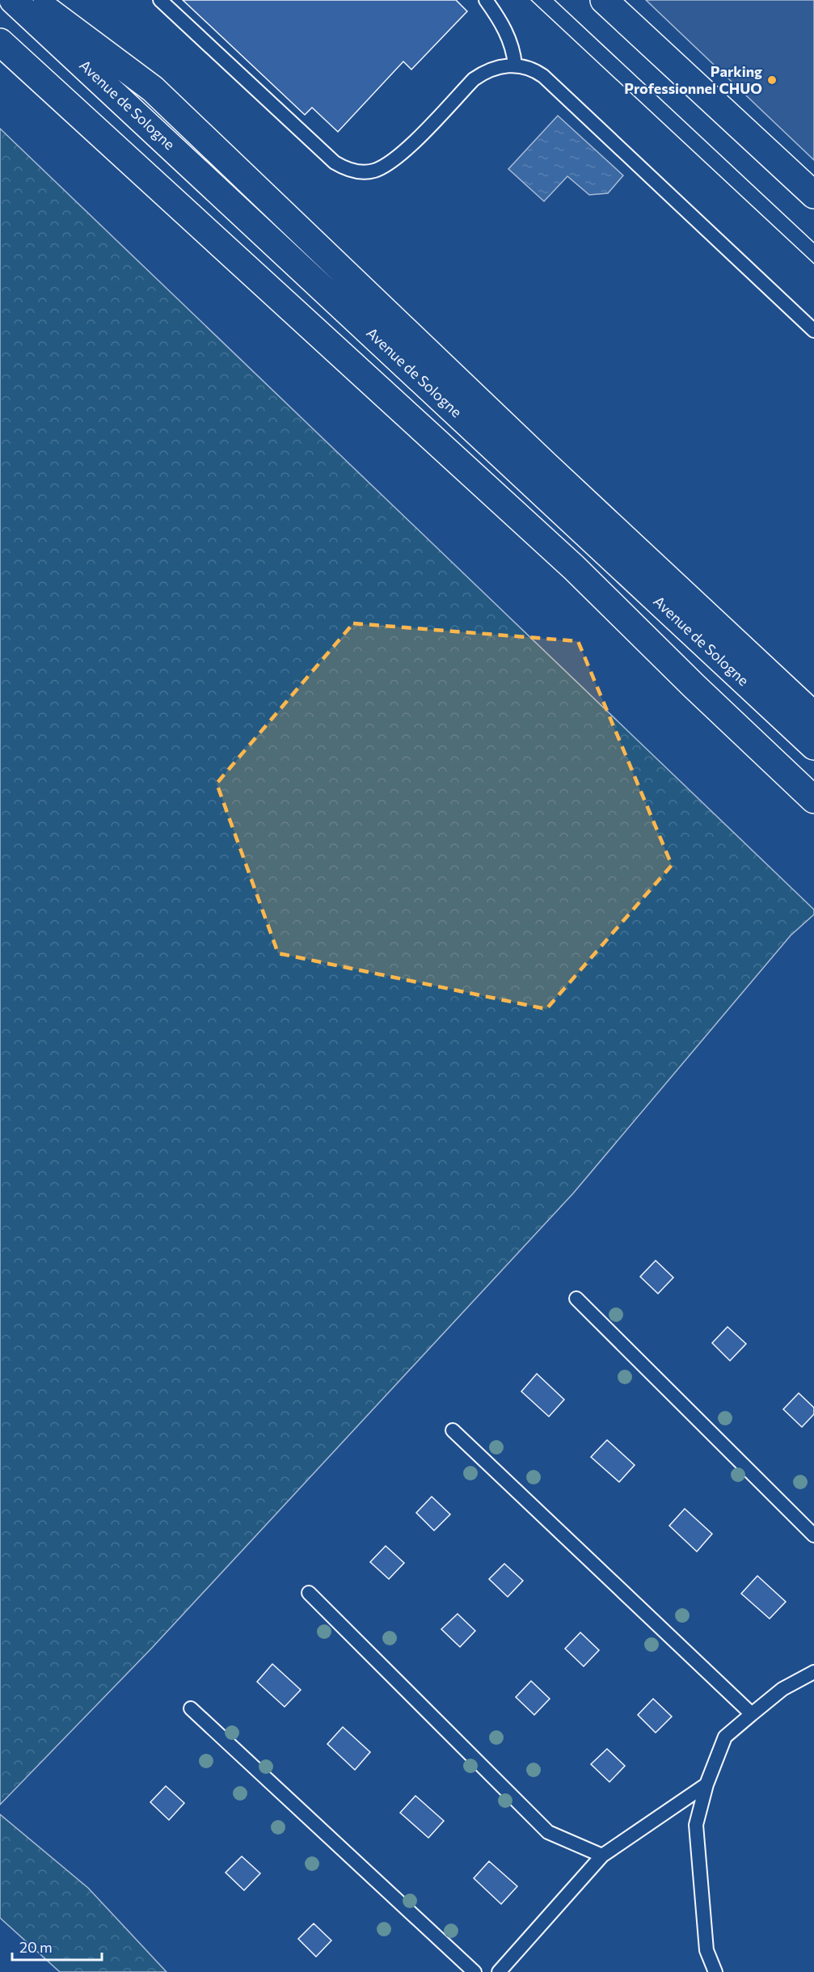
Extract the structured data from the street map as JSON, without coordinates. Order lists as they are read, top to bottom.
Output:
{
  "streets": {
    "main road": ["Avenue de Sologne"]
  },
  "places": ["Parking Professionnel CHUO"],
  "scale_bar": "20 m"
}
